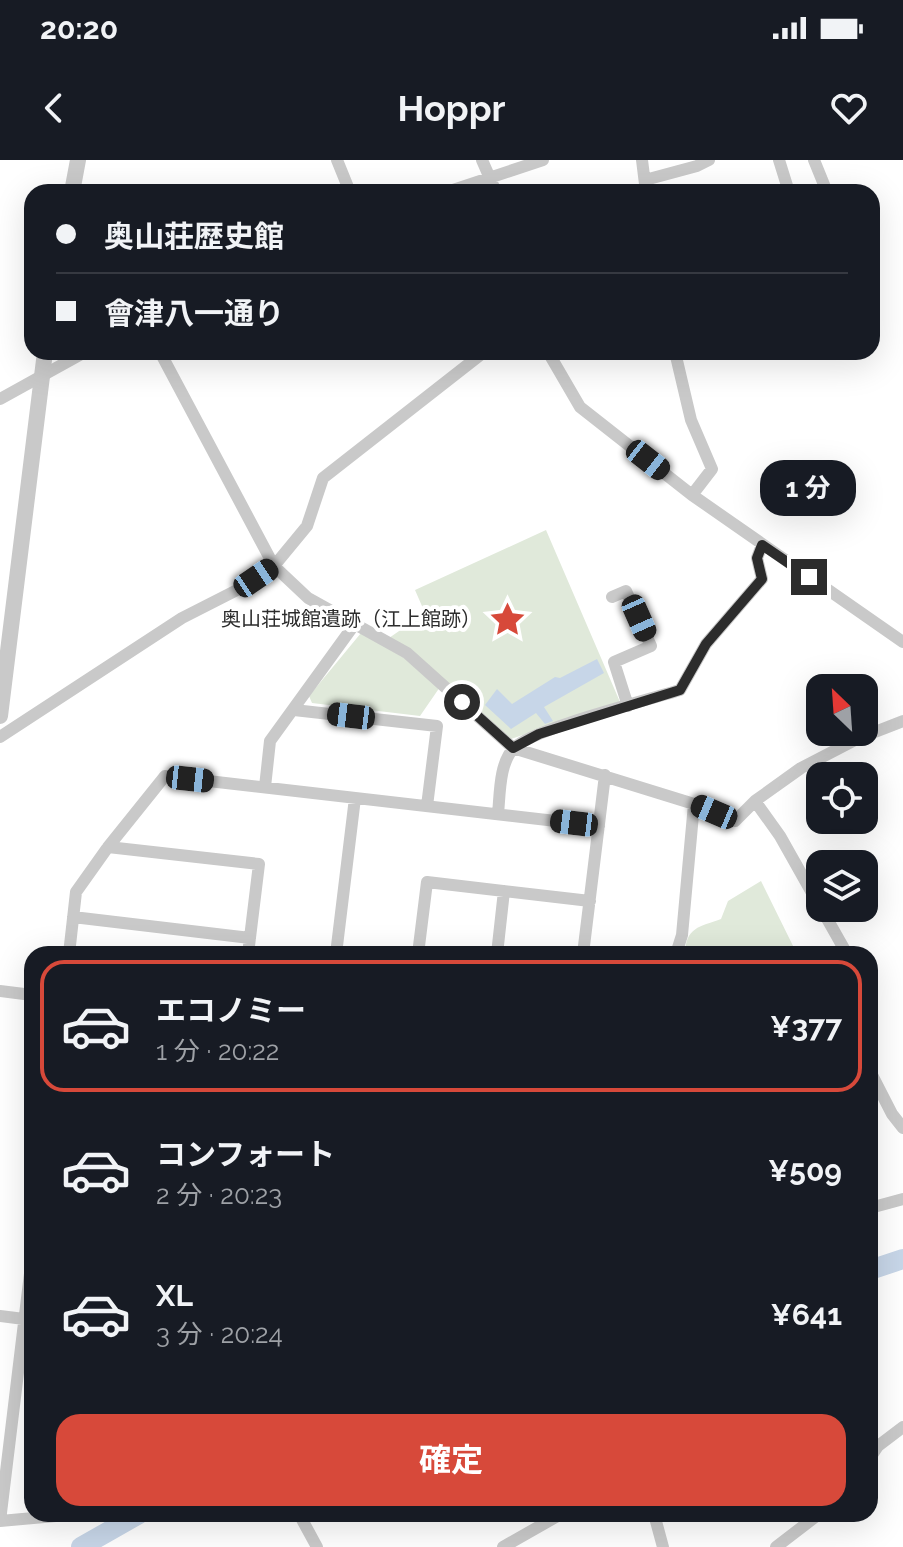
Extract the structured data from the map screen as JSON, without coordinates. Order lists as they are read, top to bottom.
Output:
{
  "places": {
    "place": ["奥山荘城館遺跡（江上館跡）"]
  },
  "north": "top left",
  "page": {
    "status": "20:20",
    "header": "Hoppr",
    "banner": ["奥山荘歴史館", "會津八一通り"],
    "bubble": "1 分",
    "list": [
      {
        "name": "エコノミー",
        "note": "1 分 · 20:22",
        "value": "¥377"
      },
      {
        "name": "コンフォート",
        "note": "2 分 · 20:23",
        "value": "¥509"
      },
      {
        "name": "XL",
        "note": "3 分 · 20:24",
        "value": "¥641"
      }
    ],
    "buttons": "確定"
  }
}
